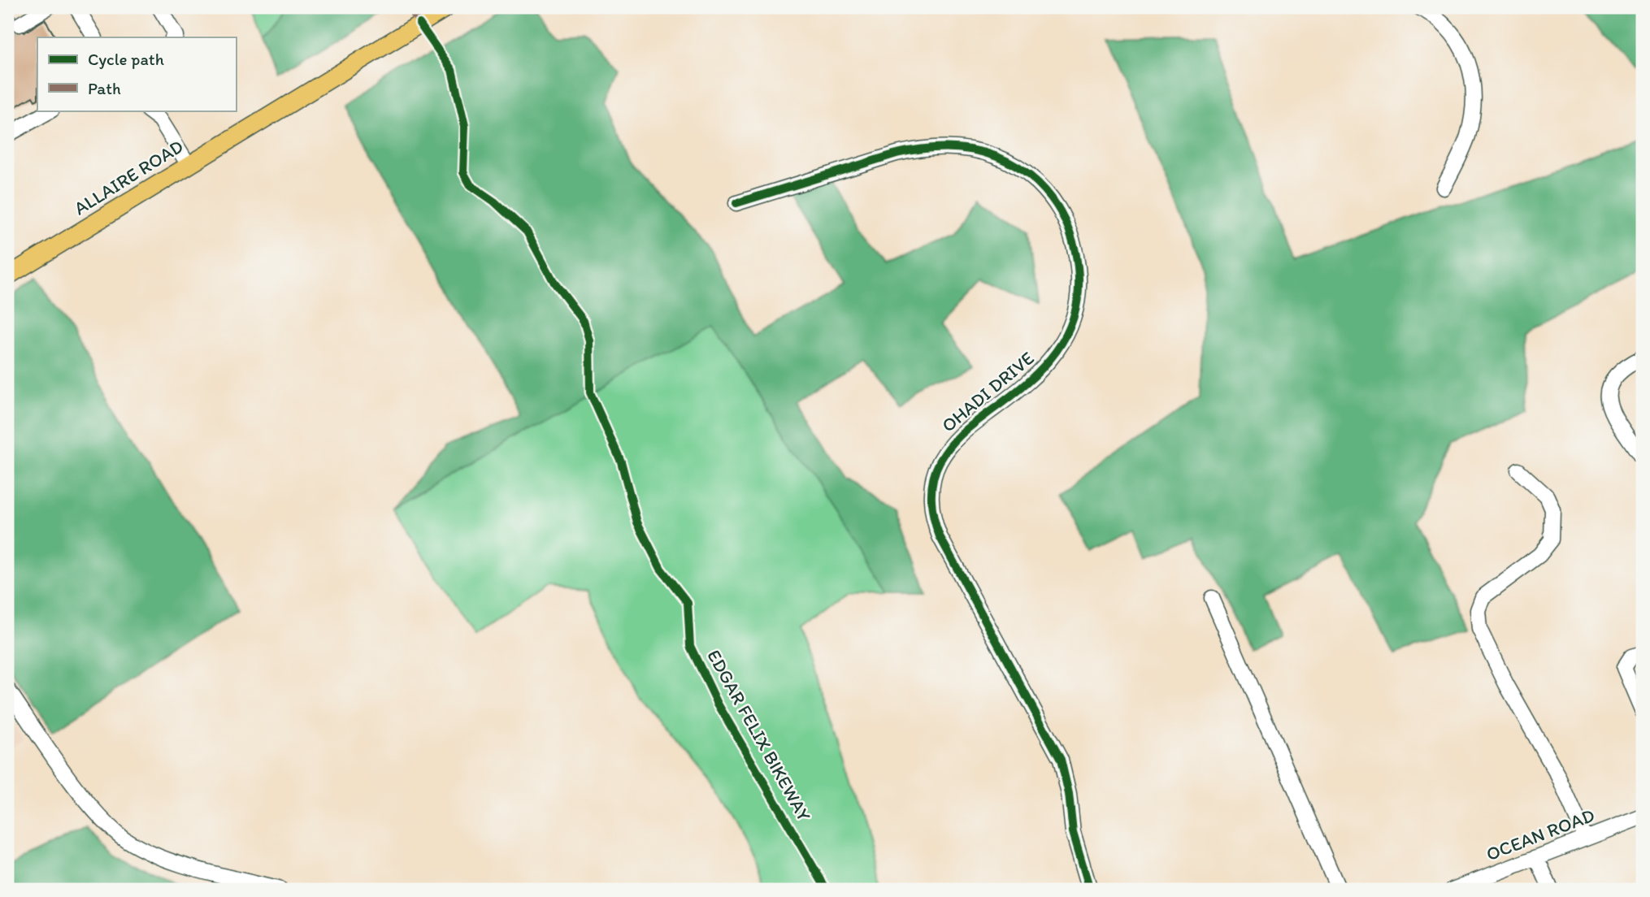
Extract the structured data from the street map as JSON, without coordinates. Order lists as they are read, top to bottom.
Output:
{
  "streets": {
    "main road": ["ALLAIRE ROAD"],
    "street": ["OHADI DRIVE", "OCEAN ROAD"],
    "cycle path": ["EDGAR FELIX BIKEWAY"]
  },
  "legend": ["Cycle path", "Path"]
}
